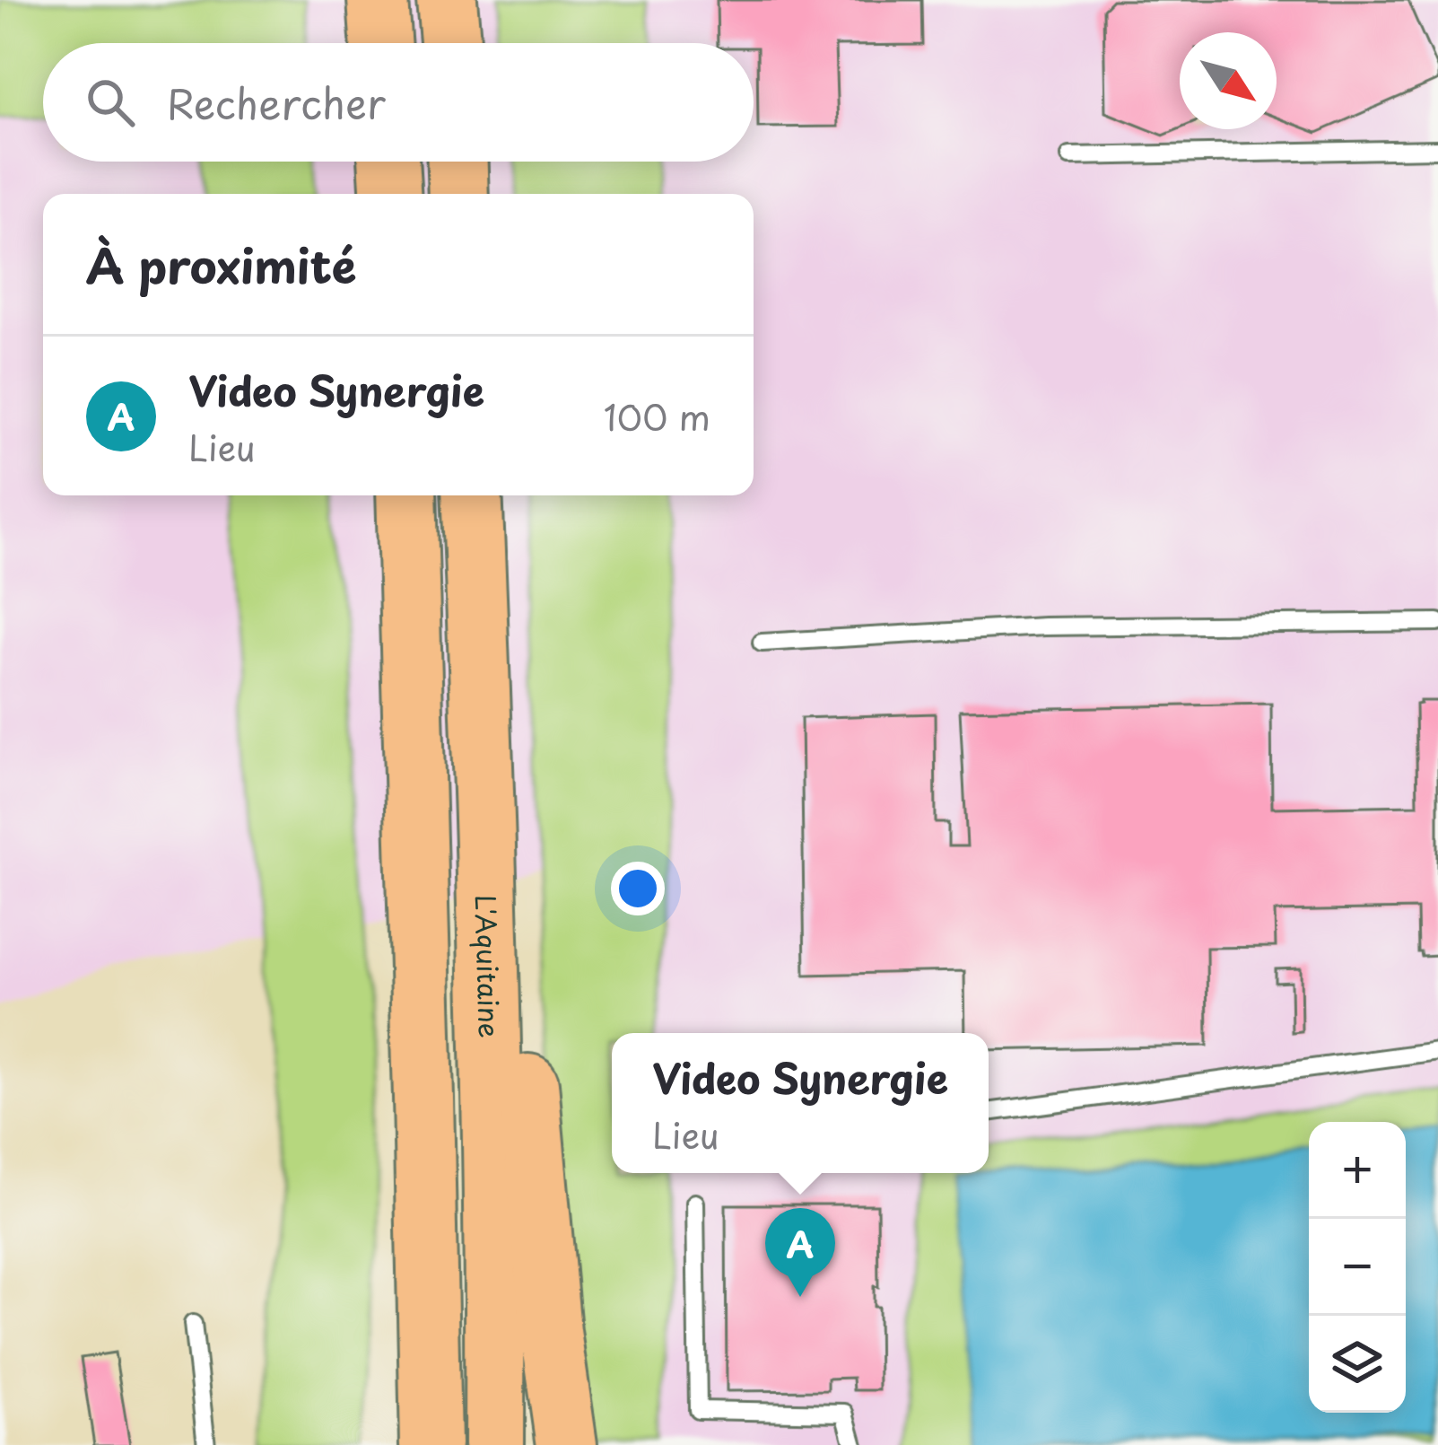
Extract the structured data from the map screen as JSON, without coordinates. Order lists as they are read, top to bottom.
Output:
{
  "streets": {
    "highway": ["L'Aquitaine"]
  },
  "north": "bottom right",
  "page": {
    "search": "Rechercher",
    "heading": "À proximité",
    "list": [
      {
        "mark": "A",
        "name": "Video Synergie",
        "note": "Lieu",
        "value": "100 m"
      }
    ],
    "popup": ["Video Synergie", "Lieu"],
    "map_buttons": ["+", "−"],
    "pins": "A"
  }
}
